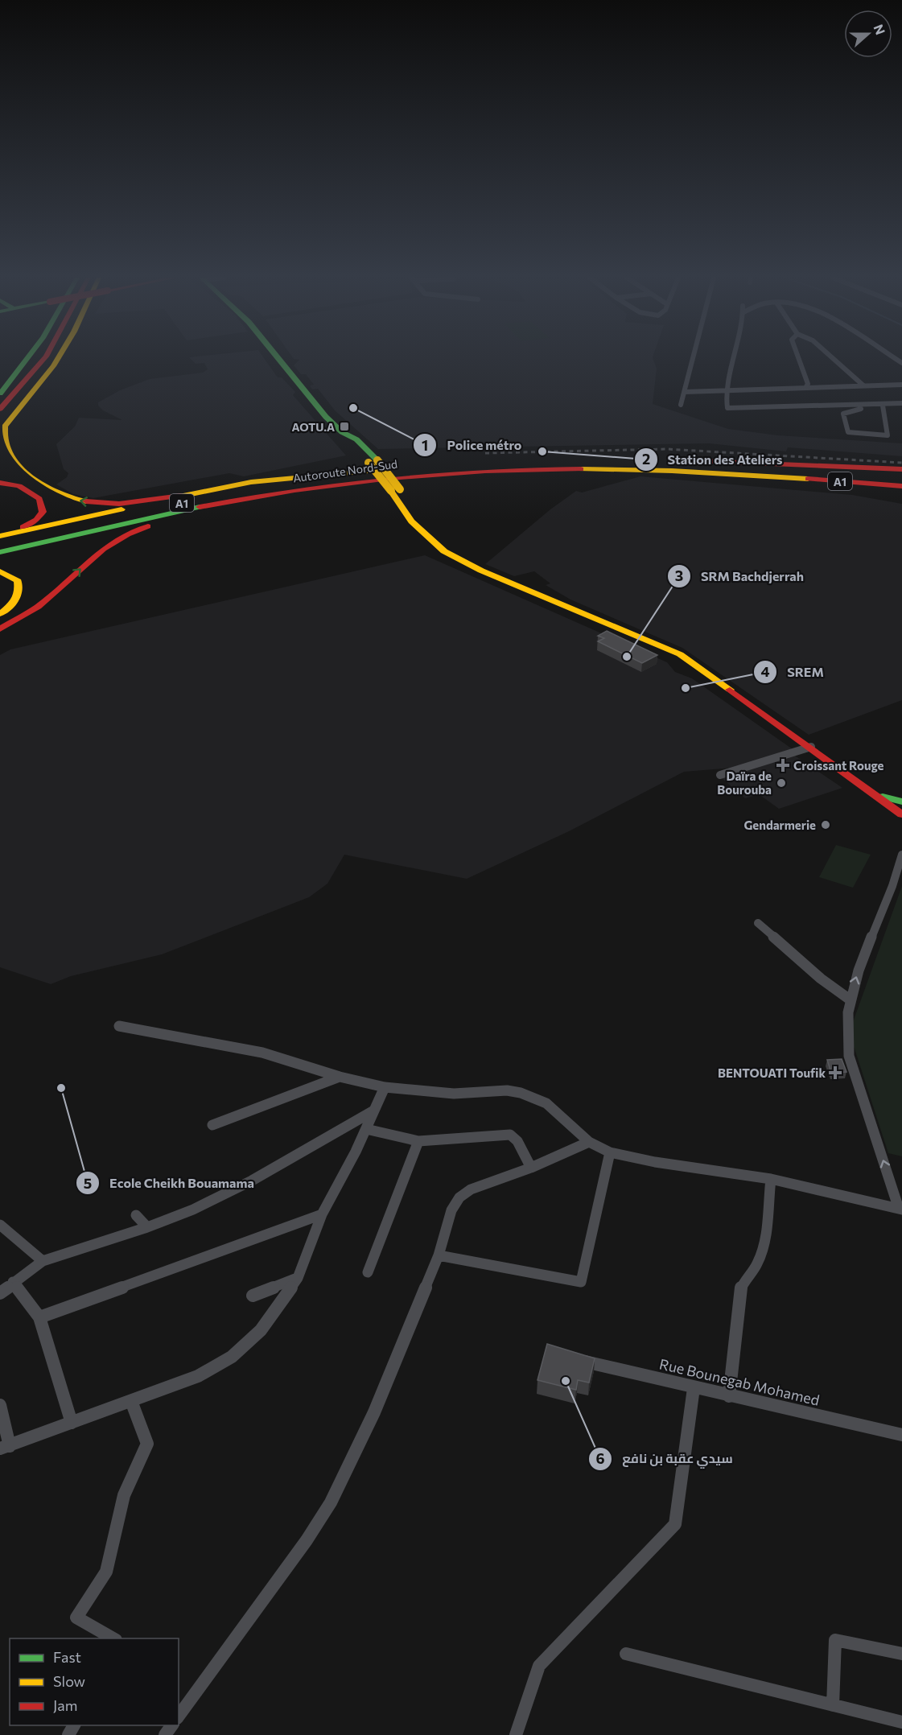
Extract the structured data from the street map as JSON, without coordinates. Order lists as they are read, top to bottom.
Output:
{
  "streets": {
    "main road": ["Autoroute Nord-Sud", "A1"],
    "street": ["Rue Bounegab Mohamed"]
  },
  "places": {
    "other": [
      "Police métro",
      "Station des Ateliers",
      "SRM Bachdjerrah",
      "SREM",
      "Daïra de Bourouba",
      "Gendarmerie",
      "Ecole Cheikh Bouamama",
      "سيدي عقبة بن نافع"
    ],
    "transit": ["AOTU.A"],
    "health": ["Croissant Rouge", "BENTOUATI Toufik"]
  },
  "legend": ["Fast", "Slow", "Jam"],
  "north": "right"
}
